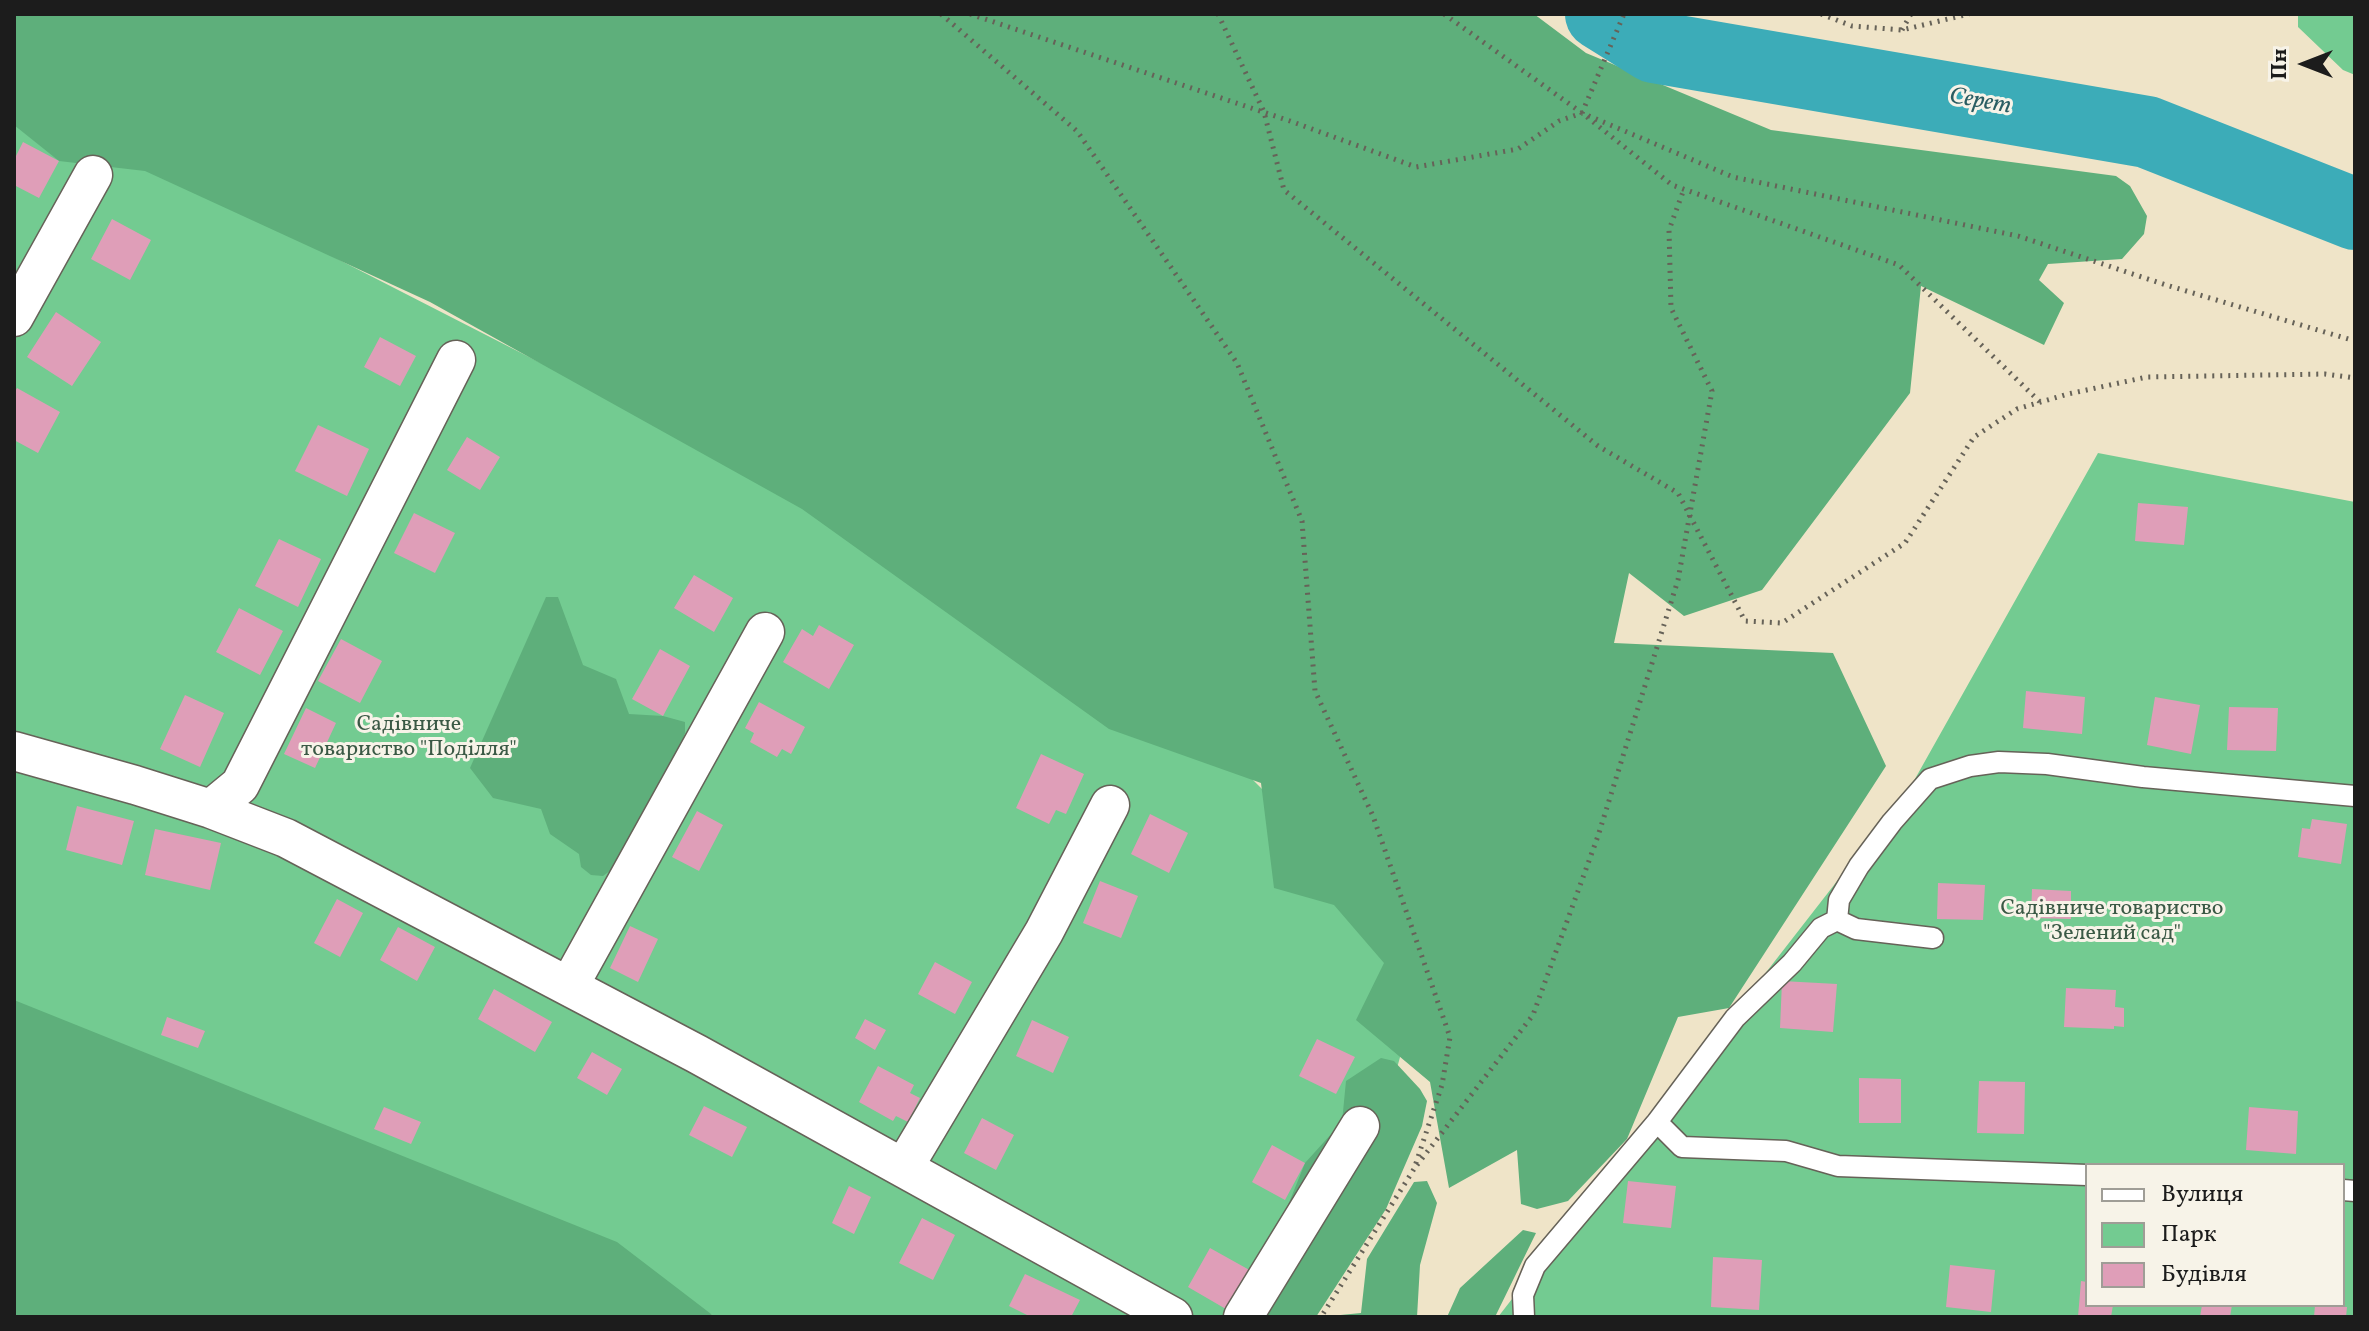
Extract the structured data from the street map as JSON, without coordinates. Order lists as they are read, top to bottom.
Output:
{
  "water": ["Серет"],
  "parks": ["Садівниче товариство \"Поділля\"", "Садівниче товариство \"Зелений сад\""],
  "legend": ["Вулиця", "Парк", "Будівля"],
  "north": "left"
}
